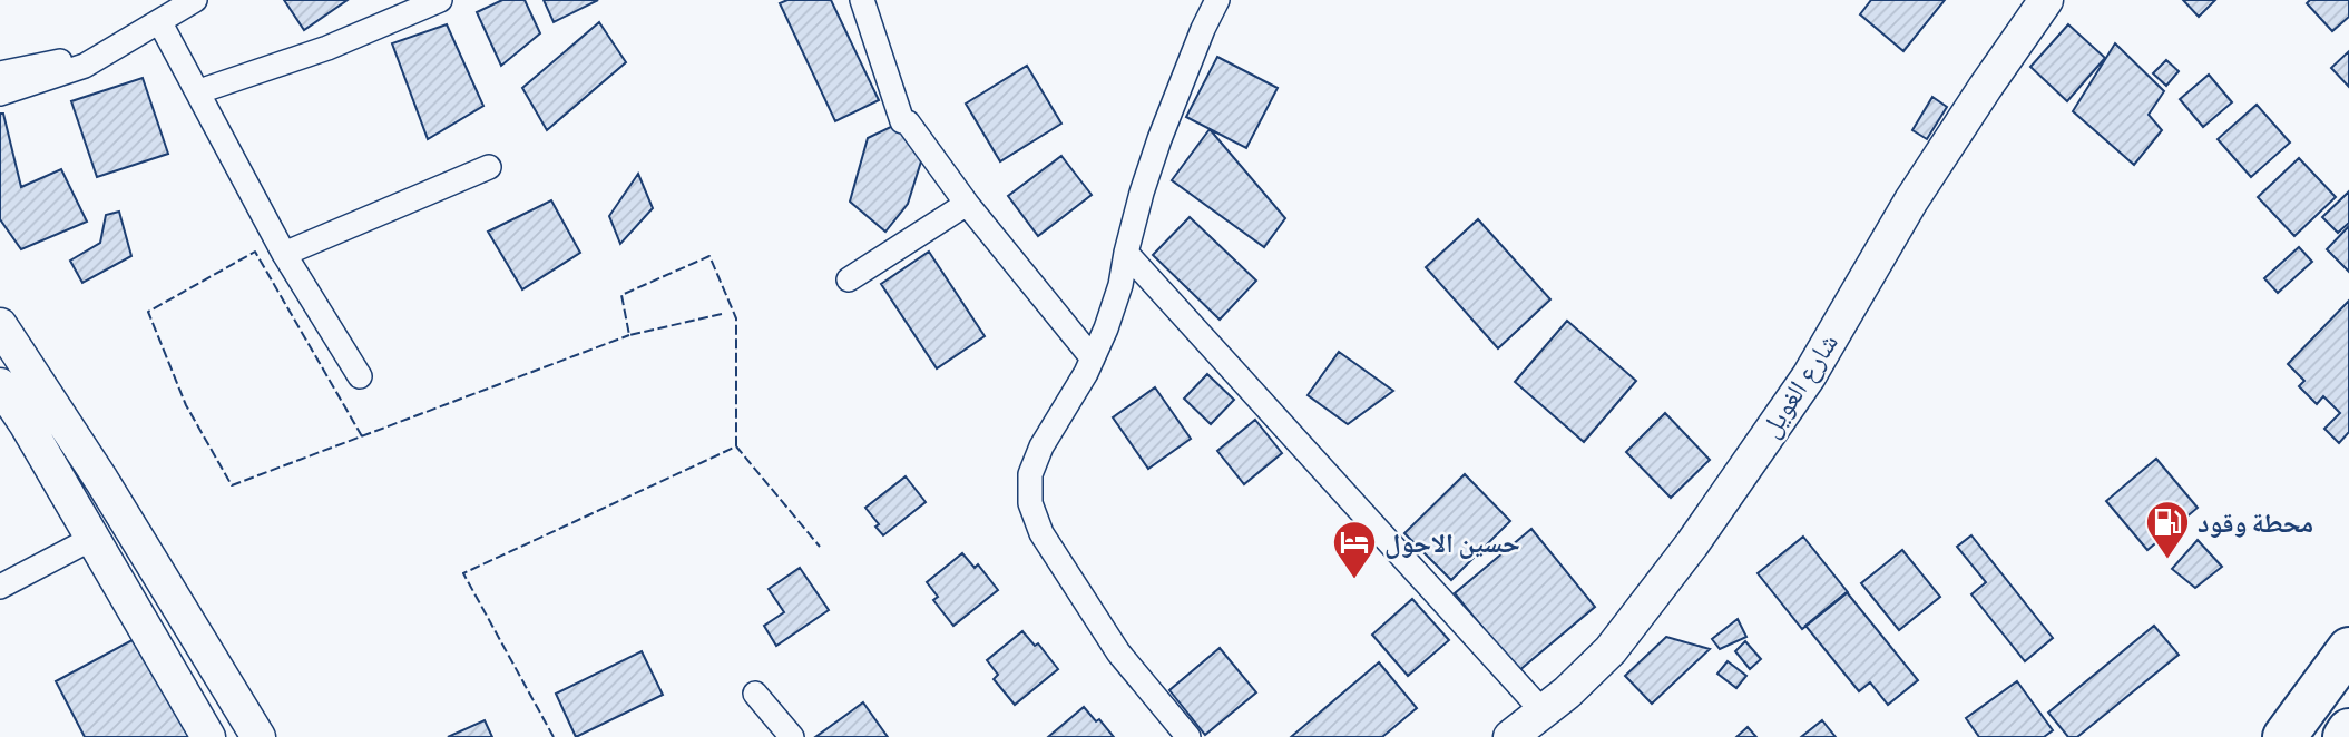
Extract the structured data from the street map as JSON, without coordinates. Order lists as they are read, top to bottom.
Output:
{
  "streets": {
    "street": ["شارع الغويل"]
  },
  "places": {
    "fuel station": ["محطة وقود"],
    "hotel": ["حسين الاحول"]
  }
}
